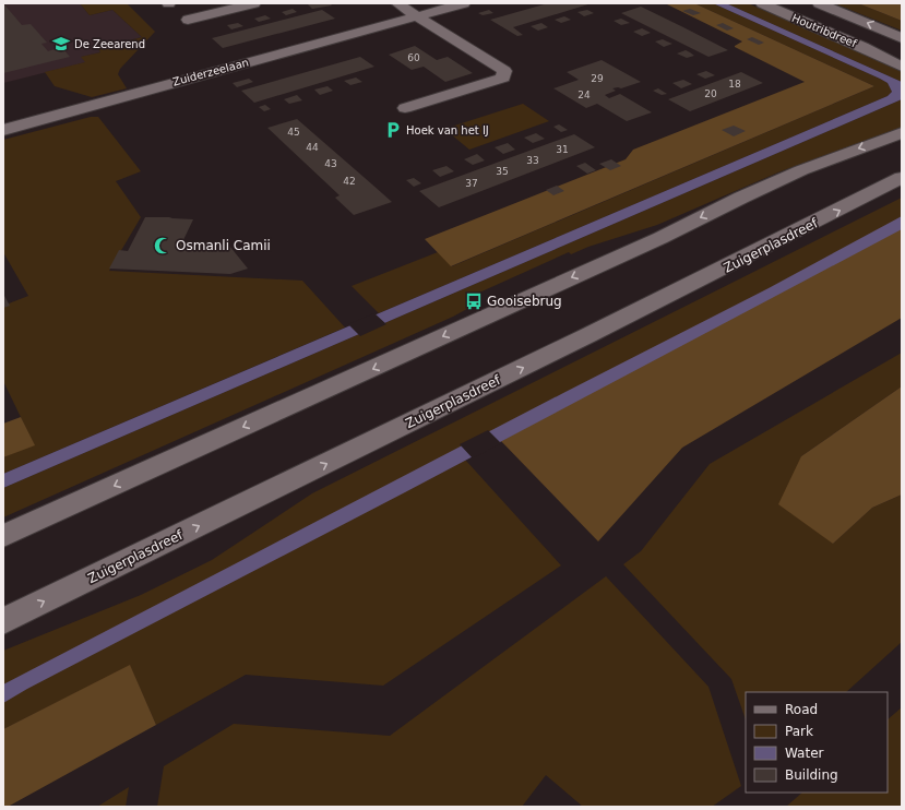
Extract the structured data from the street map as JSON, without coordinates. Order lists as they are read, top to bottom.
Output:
{
  "streets": {
    "main road": ["Houtribdreef", "Zuiderzeelaan", "Zuigerplasdreef"]
  },
  "places": {
    "school or university": ["De Zeearend"],
    "parking": ["Hoek van het IJ"],
    "mosque": ["Osmanli Camii"],
    "bus stop": ["Gooisebrug"]
  },
  "house_numbers": [
    "60",
    "29",
    "18",
    "20",
    "24",
    "45",
    "44",
    "31",
    "33",
    "43",
    "35",
    "42",
    "37"
  ],
  "legend": [
    "Road",
    "Park",
    "Water",
    "Building"
  ]
}
